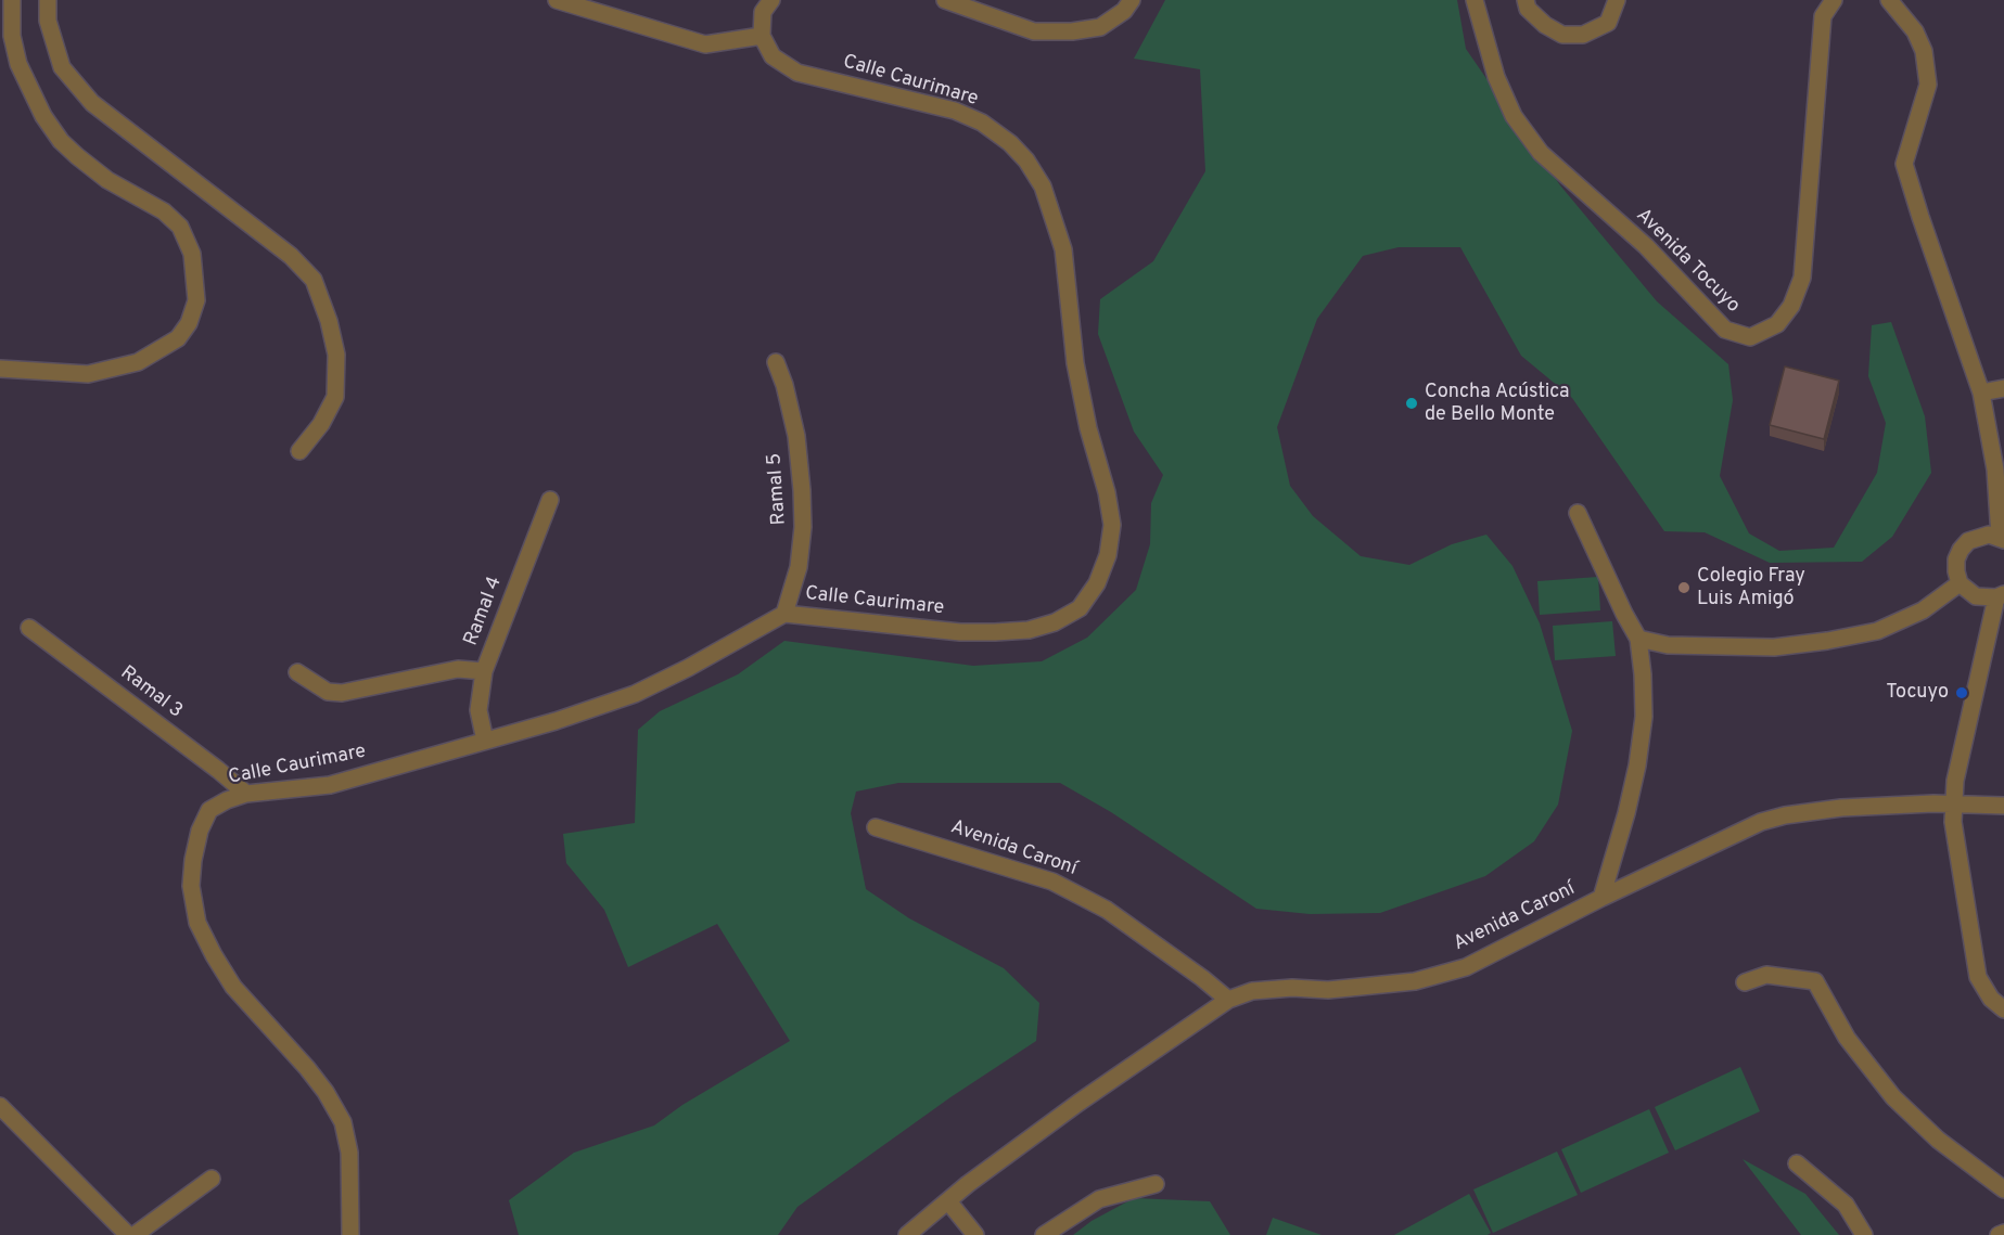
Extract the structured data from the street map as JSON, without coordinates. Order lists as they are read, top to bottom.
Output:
{
  "streets": {
    "street": [
      "Calle Caurimare",
      "Avenida Tocuyo",
      "Ramal 5",
      "Ramal 4",
      "Ramal 3",
      "Avenida Caroní"
    ]
  },
  "crossings": [
    ["Calle Caurimare", "Ramal 5"],
    ["Calle Caurimare", "Ramal 4"],
    ["Calle Caurimare", "Ramal 3"]
  ],
  "places": ["Concha Acústica de Bello Monte", "Colegio Fray Luis Amigó", "Tocuyo"]
}
